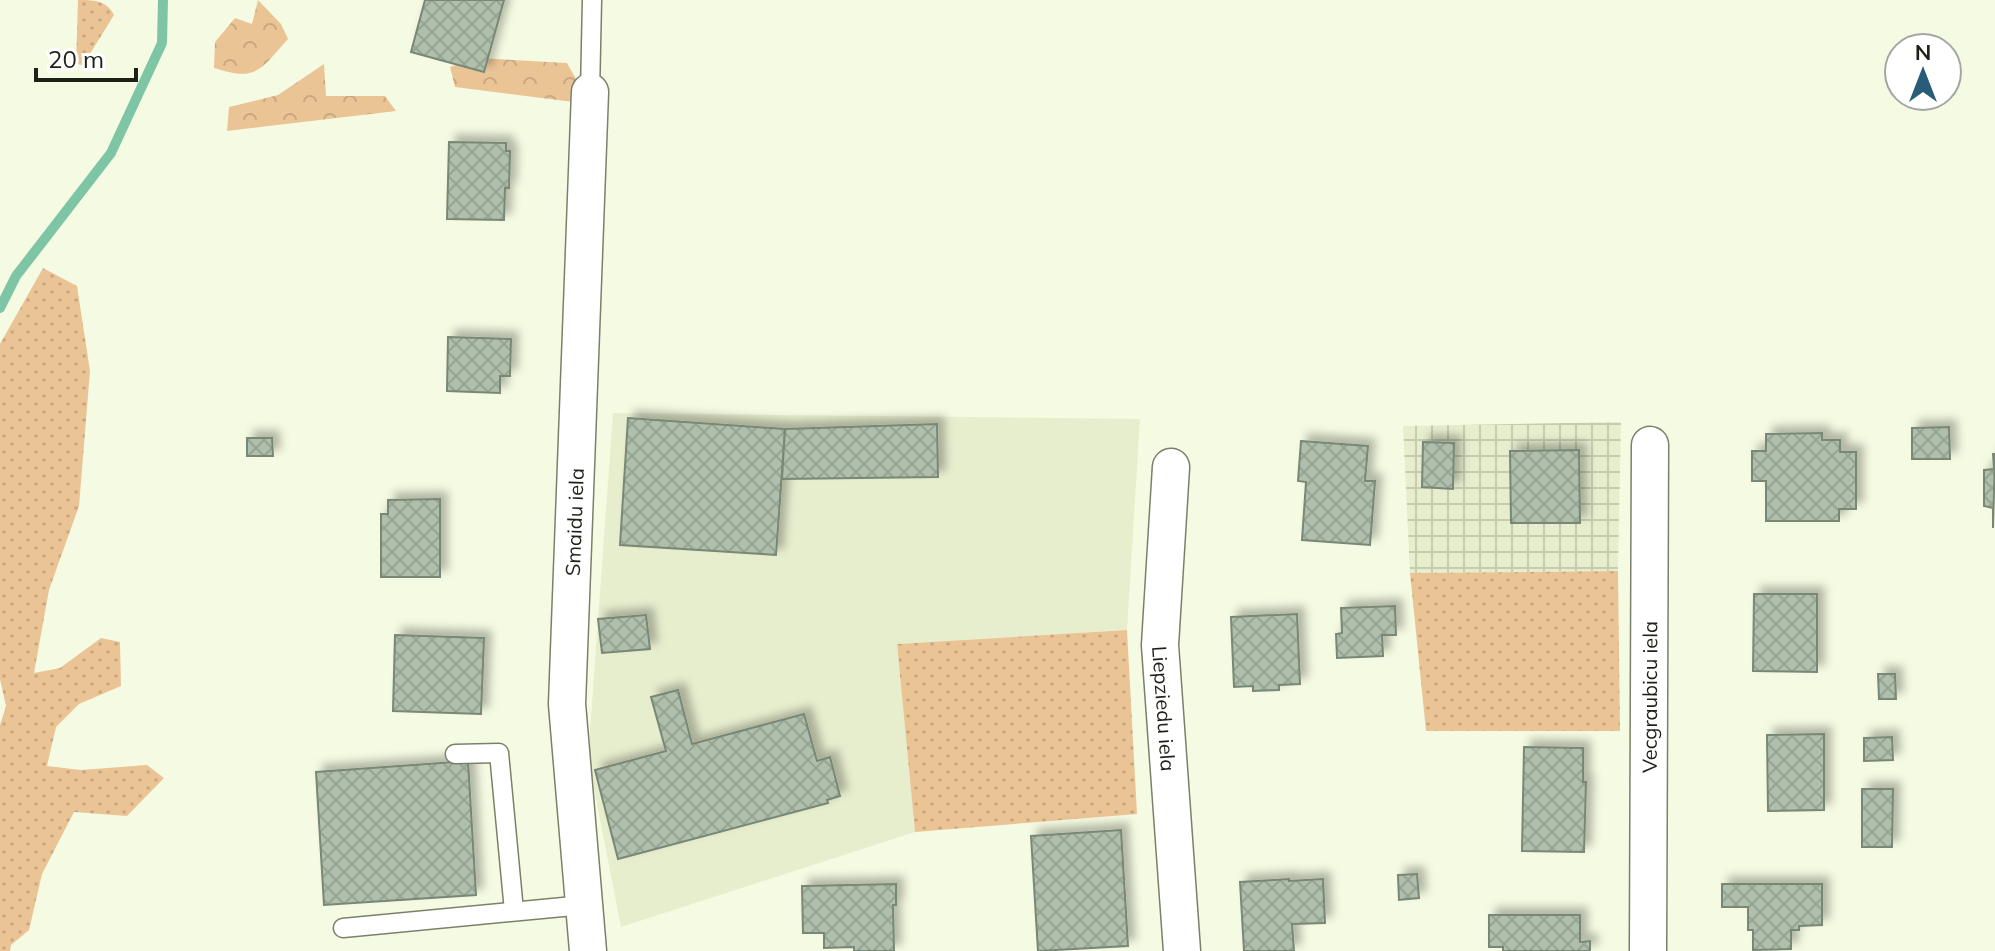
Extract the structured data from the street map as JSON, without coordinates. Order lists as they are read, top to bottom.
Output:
{
  "streets": {
    "street": ["Smaidu iela", "Vecgraubicu iela", "Liepziedu iela"]
  },
  "scale_bar": "20 m",
  "north": "top"
}
